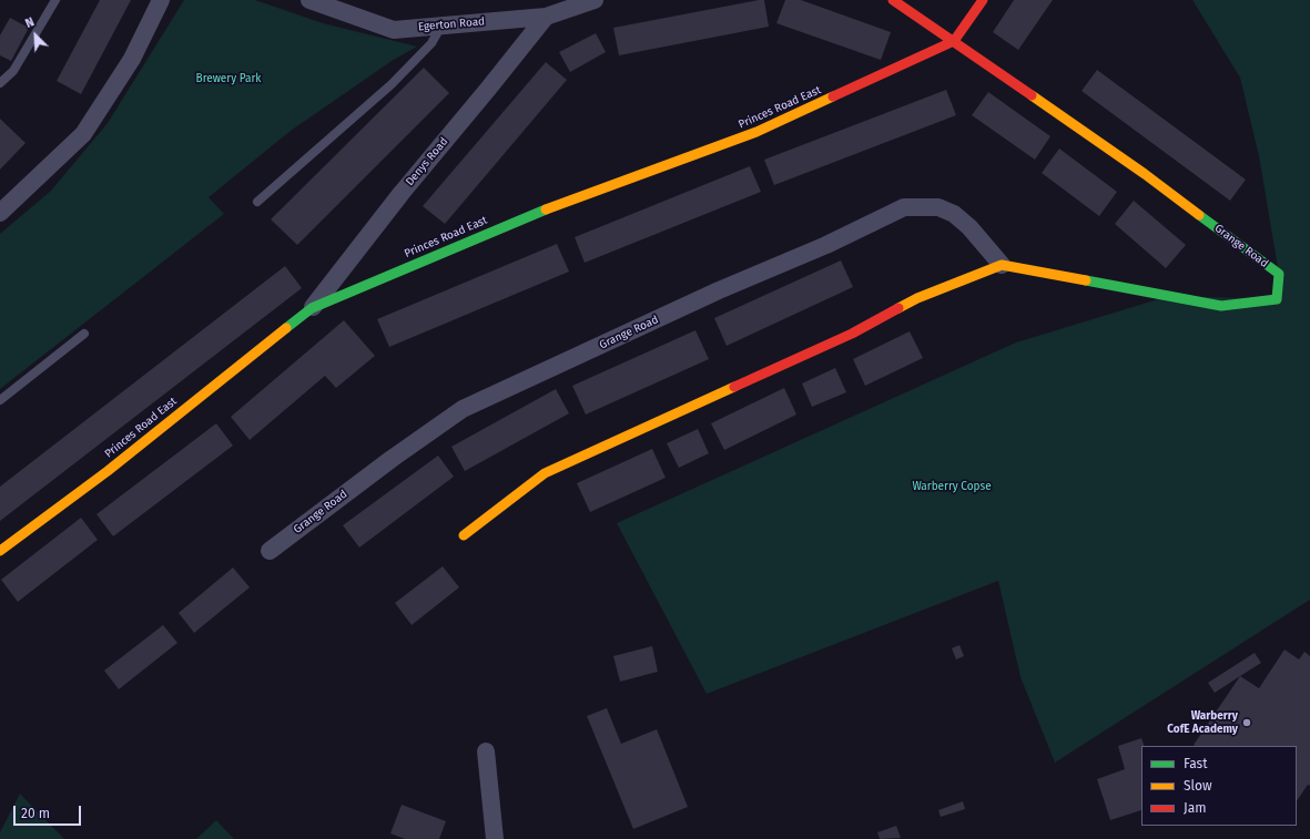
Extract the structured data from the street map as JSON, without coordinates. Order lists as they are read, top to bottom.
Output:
{
  "streets": {
    "street": [
      "Egerton Road",
      "Princes Road East",
      "Denys Road",
      "Grange Road"
    ]
  },
  "crossings": [
    ["Egerton Road", "Denys Road"],
    ["Princes Road East", "Denys Road"],
    ["Princes Road East", "Grange Road"]
  ],
  "parks": ["Brewery Park", "Warberry Copse"],
  "places": ["Warberry CofE Academy"],
  "legend": ["Fast", "Slow", "Jam"],
  "scale_bar": "20 m",
  "north": "top left"
}
